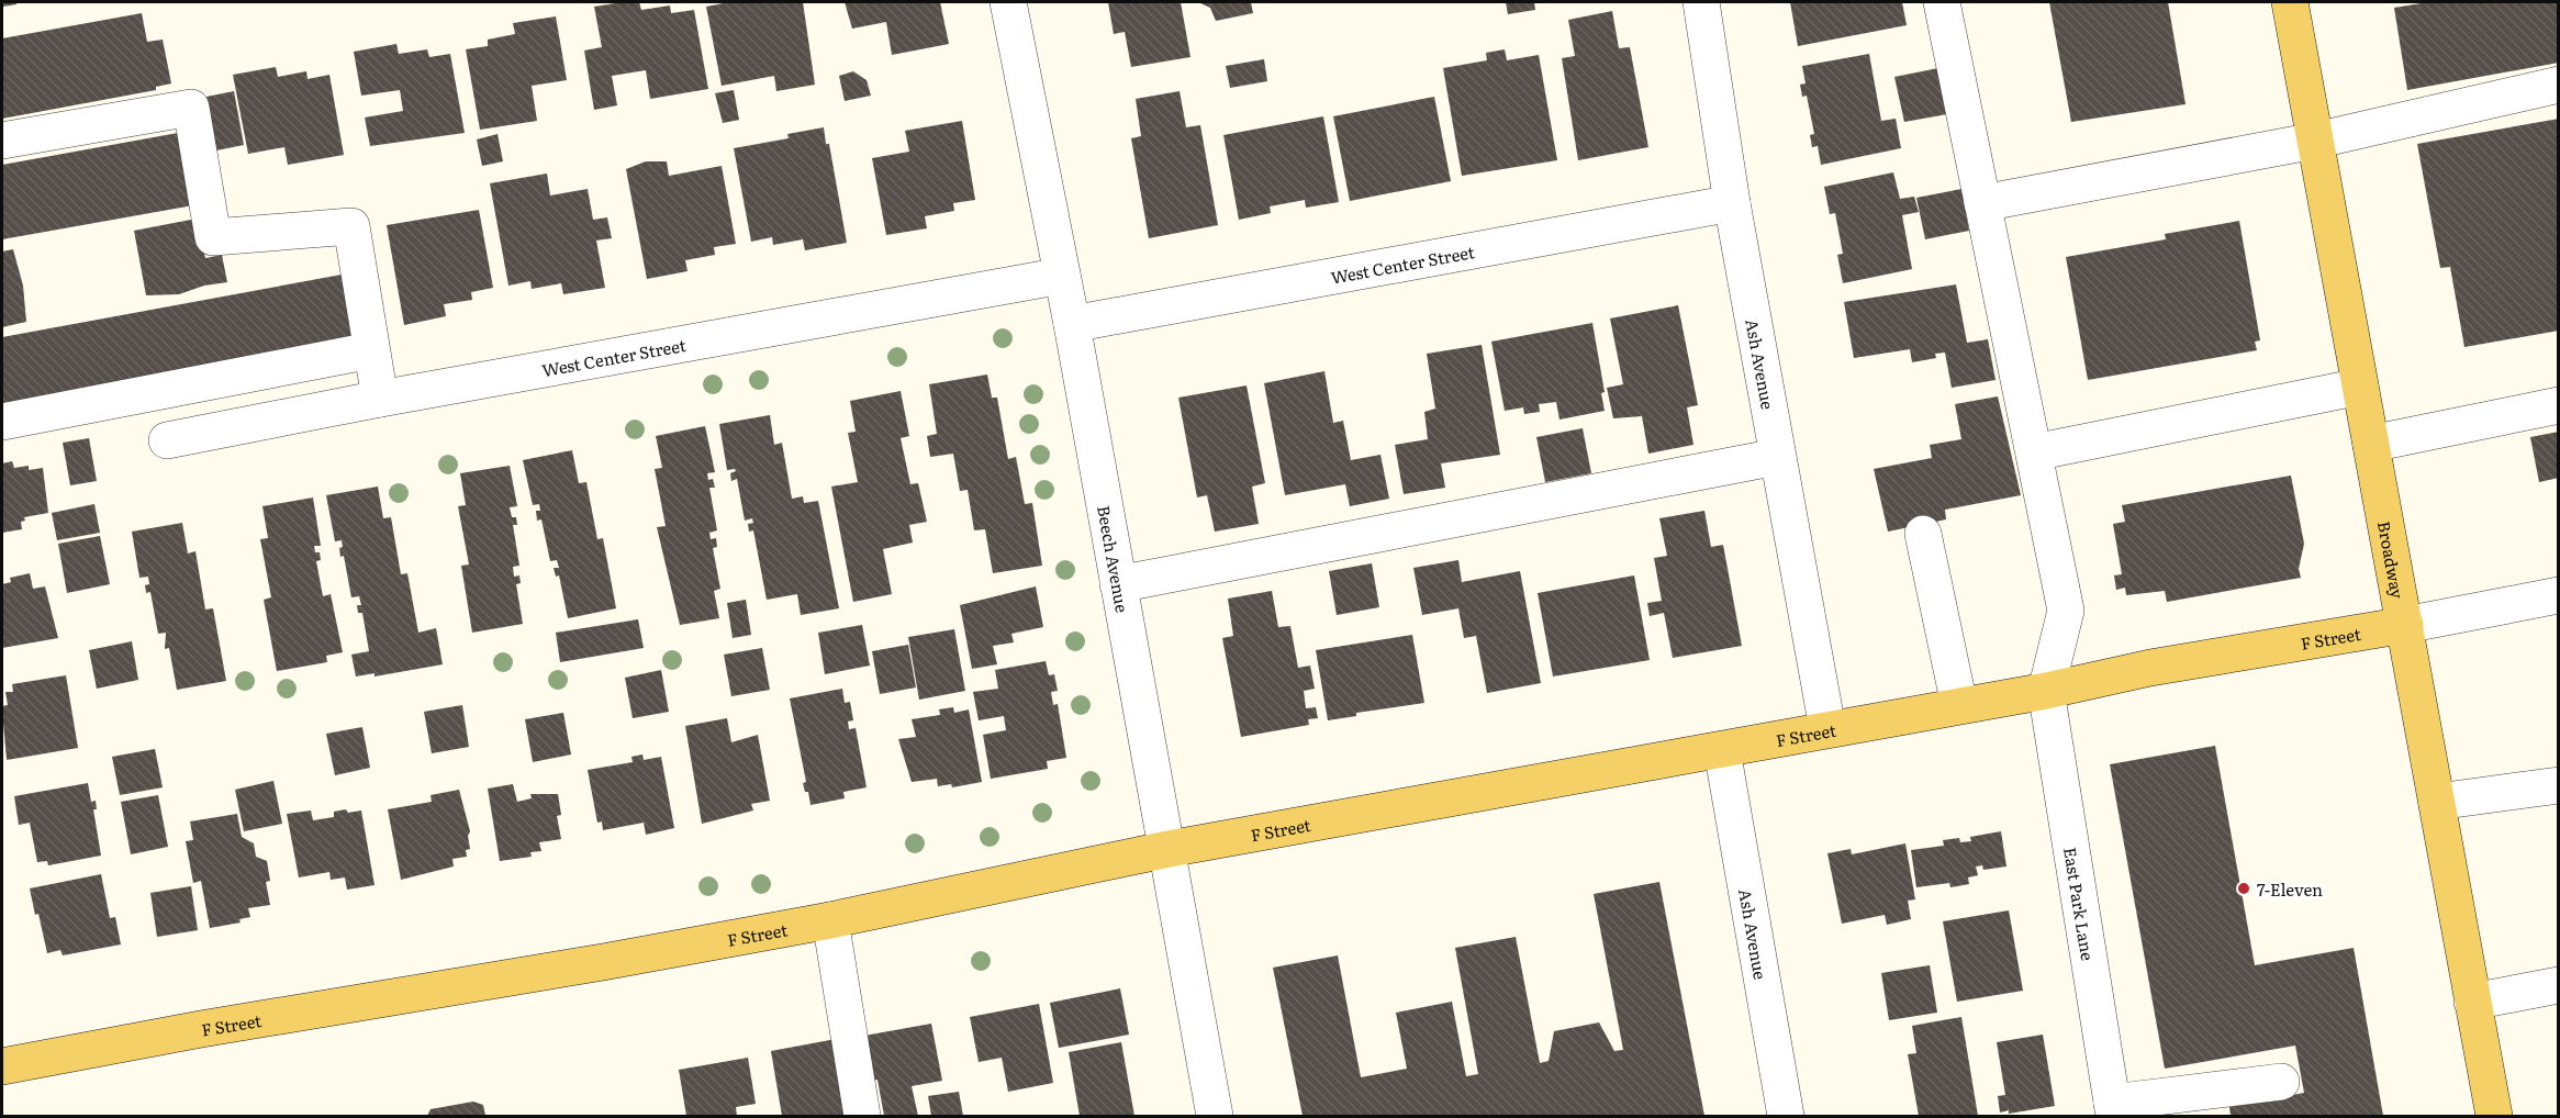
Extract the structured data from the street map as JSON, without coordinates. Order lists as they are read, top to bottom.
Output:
{
  "streets": {
    "main road": ["Broadway", "F Street"],
    "street": [
      "West Center Street",
      "Ash Avenue",
      "Beech Avenue",
      "East Park Lane"
    ]
  },
  "crossings": [
    ["West Center Street", "Ash Avenue"],
    ["West Center Street", "Beech Avenue"],
    ["Ash Avenue", "F Street"],
    ["Beech Avenue", "F Street"],
    ["Broadway", "F Street"],
    ["F Street", "East Park Lane"]
  ],
  "places": ["7-Eleven"]
}
